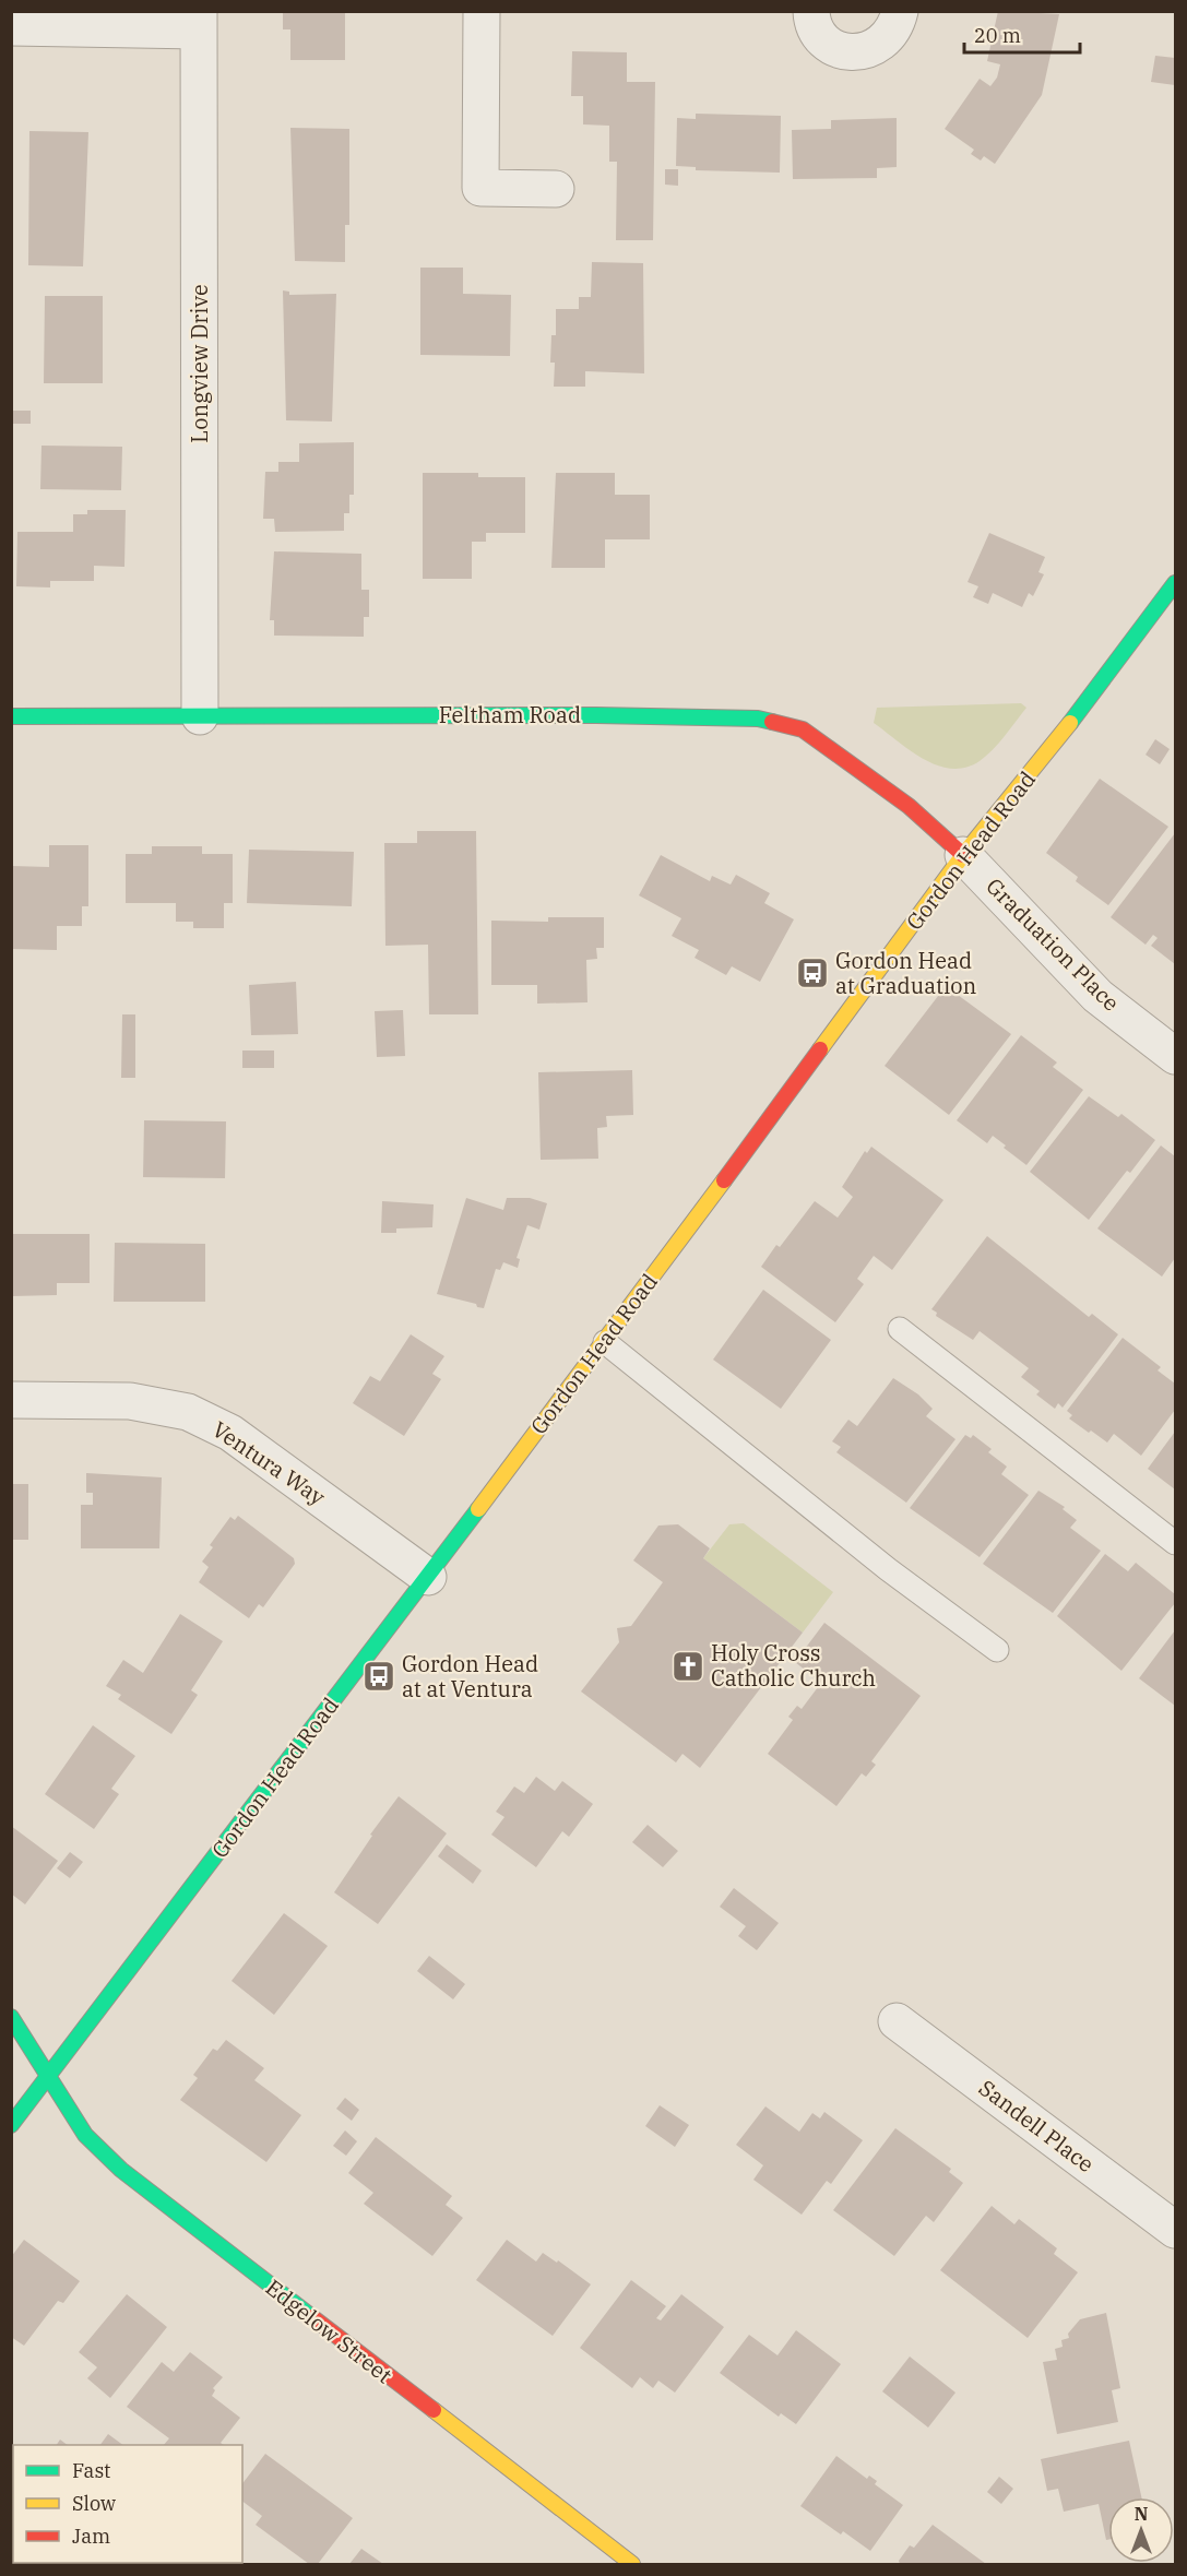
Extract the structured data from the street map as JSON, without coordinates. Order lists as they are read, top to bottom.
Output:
{
  "streets": {
    "main road": ["Feltham Road", "Gordon Head Road", "Edgelow Street"],
    "street": [
      "Longview Drive",
      "Graduation Place",
      "Ventura Way",
      "Sandell Place"
    ]
  },
  "crossings": [
    ["Longview Drive", "Feltham Road"],
    ["Feltham Road", "Gordon Head Road"],
    ["Feltham Road", "Graduation Place"],
    ["Gordon Head Road", "Graduation Place"],
    ["Gordon Head Road", "Ventura Way"],
    ["Gordon Head Road", "Edgelow Street"]
  ],
  "places": {
    "bus stop": ["Gordon Head at Graduation", "Gordon Head at at Ventura"],
    "church": ["Holy Cross Catholic Church"]
  },
  "legend": ["Fast", "Slow", "Jam"],
  "scale_bar": "20 m",
  "north": "top"
}
